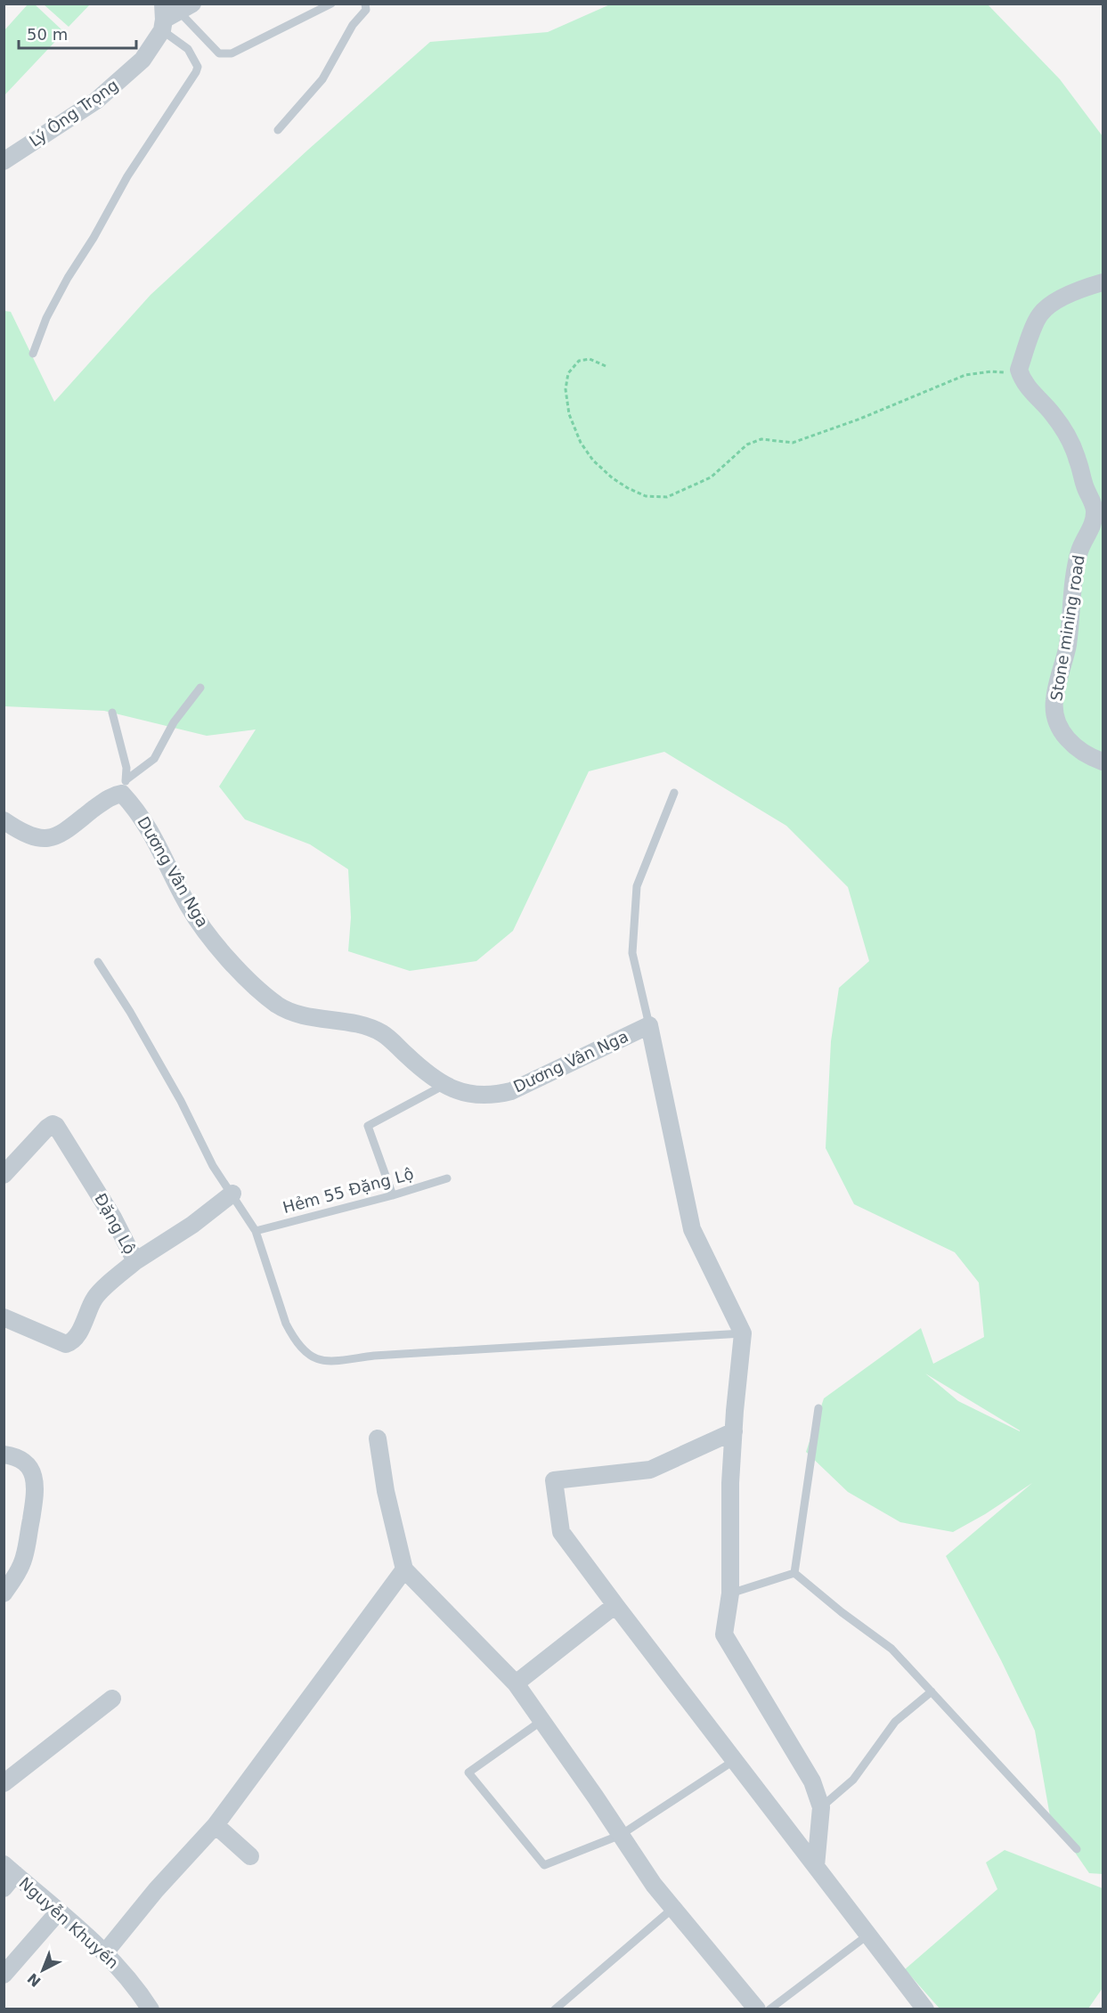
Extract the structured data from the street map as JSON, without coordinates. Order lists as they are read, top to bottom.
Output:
{
  "streets": {
    "street": [
      "Lý Ông Trọng",
      "Stone mining road",
      "Dương Vân Nga",
      "Đặng Lộ",
      "Nguyễn Khuyến"
    ],
    "lane": ["Hẻm 55 Đặng Lộ"]
  },
  "scale_bar": "50 m",
  "north": "bottom left"
}
